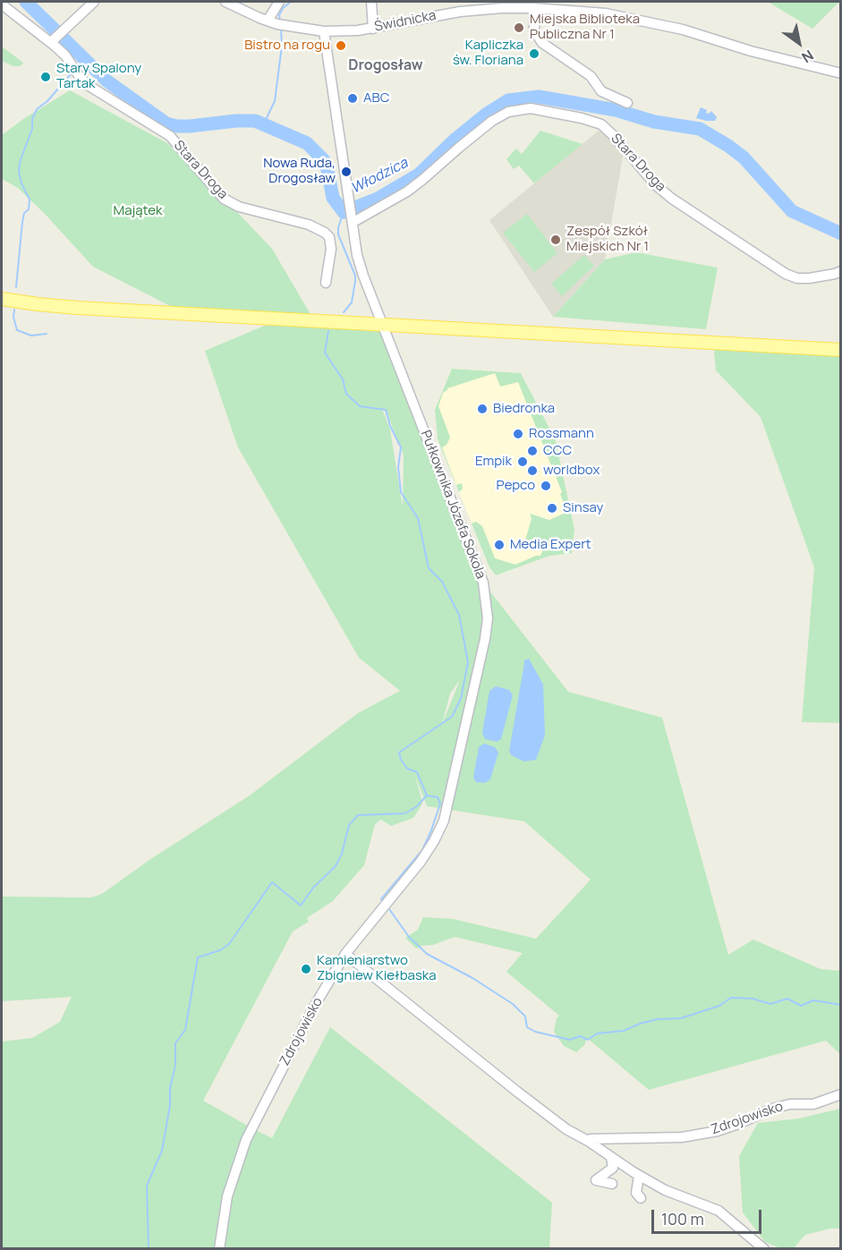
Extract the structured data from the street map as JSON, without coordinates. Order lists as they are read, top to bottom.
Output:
{
  "streets": {
    "street": [
      "Świdnicka",
      "Stara Droga",
      "Pułkownika Józefa Sokola",
      "Zdrojowisko"
    ]
  },
  "crossings": [
    ["Świdnicka", "Pułkownika Józefa Sokola"],
    ["Stara Droga", "Pułkownika Józefa Sokola"],
    ["Pułkownika Józefa Sokola", "Zdrojowisko"]
  ],
  "districts": ["Drogosław"],
  "water": ["Włodzica"],
  "parks": ["Majątek"],
  "places": [
    "Miejska Biblioteka Publiczna Nr 1",
    "Bistro na rogu",
    "Kapliczka św. Floriana",
    "Stary Spalony Tartak",
    "ABC",
    "Nowa Ruda, Drogosław",
    "Zespół Szkół Miejskich Nr 1",
    "Biedronka",
    "Rossmann",
    "CCC",
    "Empik",
    "worldbox",
    "Pepco",
    "Sinsay",
    "Media Expert",
    "Kamieniarstwo Zbigniew Kiełbaska"
  ],
  "scale_bar": "100 m",
  "north": "bottom right"
}
